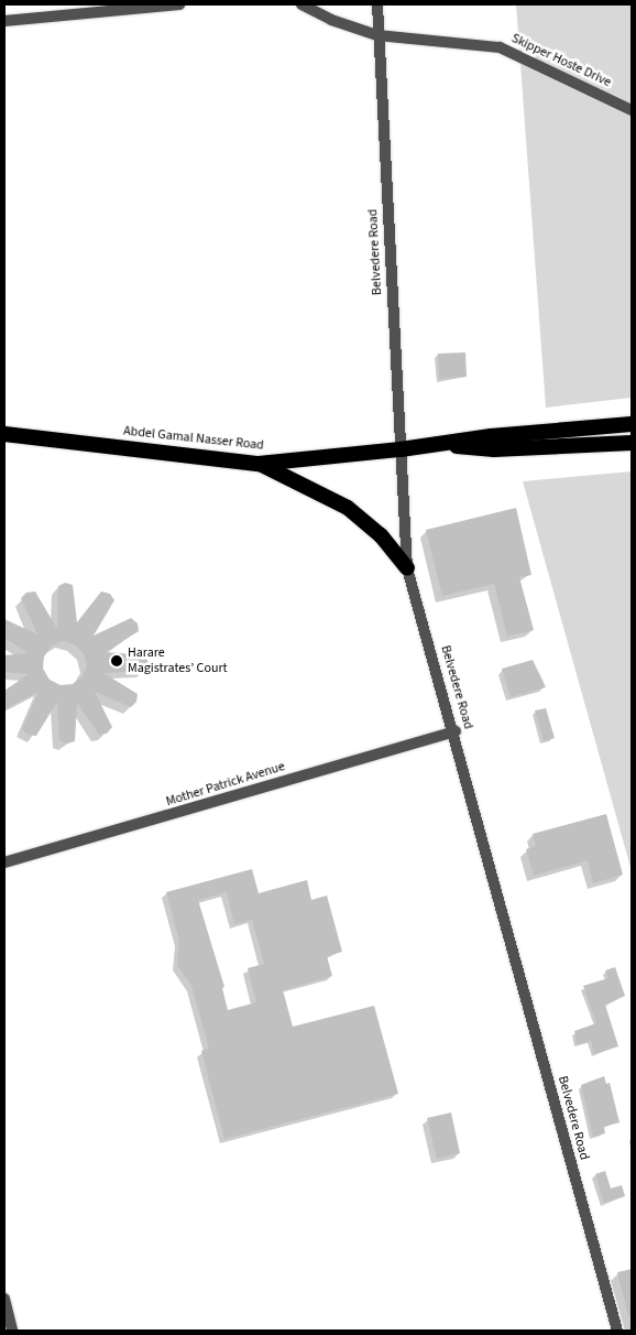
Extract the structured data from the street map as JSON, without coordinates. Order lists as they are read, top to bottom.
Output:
{
  "streets": {
    "highway": ["Abdel Gamal Nasser Road"],
    "street": ["Skipper Hoste Drive", "Belvedere Road", "Mother Patrick Avenue"]
  },
  "crossings": [
    ["Skipper Hoste Drive", "Belvedere Road"],
    ["Belvedere Road", "Abdel Gamal Nasser Road"],
    ["Belvedere Road", "Mother Patrick Avenue"]
  ],
  "places": ["Harare Magistrates’ Court"]
}
